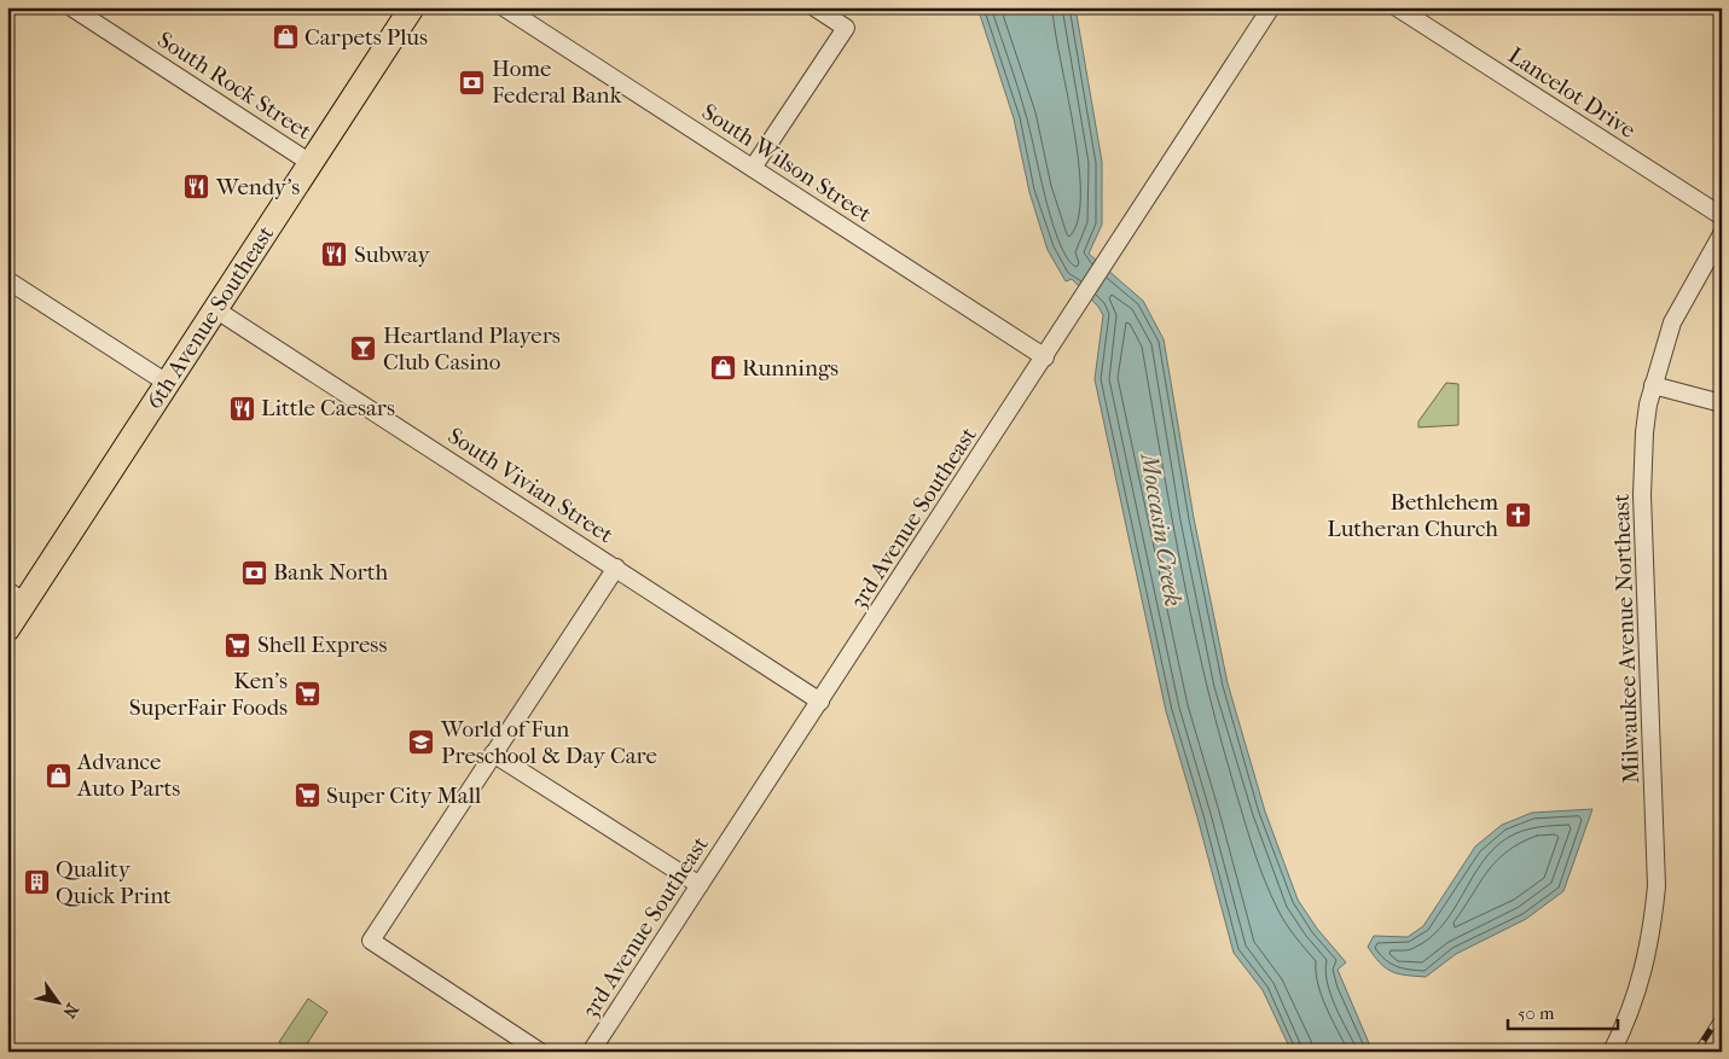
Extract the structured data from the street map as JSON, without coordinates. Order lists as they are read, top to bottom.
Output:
{
  "streets": {
    "highway": ["6th Avenue Southeast"],
    "street": [
      "South Rock Street",
      "Lancelot Drive",
      "South Wilson Street",
      "South Vivian Street",
      "3rd Avenue Southeast",
      "Milwaukee Avenue Northeast"
    ]
  },
  "crossings": [
    ["South Rock Street", "6th Avenue Southeast"],
    ["South Wilson Street", "3rd Avenue Southeast"],
    ["6th Avenue Southeast", "South Vivian Street"],
    ["South Vivian Street", "3rd Avenue Southeast"]
  ],
  "water": ["Moccasin Creek"],
  "places": {
    "shop": ["Carpets Plus", "Runnings", "Advance Auto Parts"],
    "bank": ["Home Federal Bank", "Bank North"],
    "restaurant": ["Wendy's", "Subway", "Little Caesars"],
    "bar": ["Heartland Players Club Casino"],
    "church": ["Bethlehem Lutheran Church"],
    "supermarket": ["Shell Express", "Ken's SuperFair Foods", "Super City Mall"],
    "school or university": ["World of Fun Preschool & Day Care"],
    "building": ["Quality Quick Print"]
  },
  "scale_bar": "50 m",
  "north": "bottom right"
}
